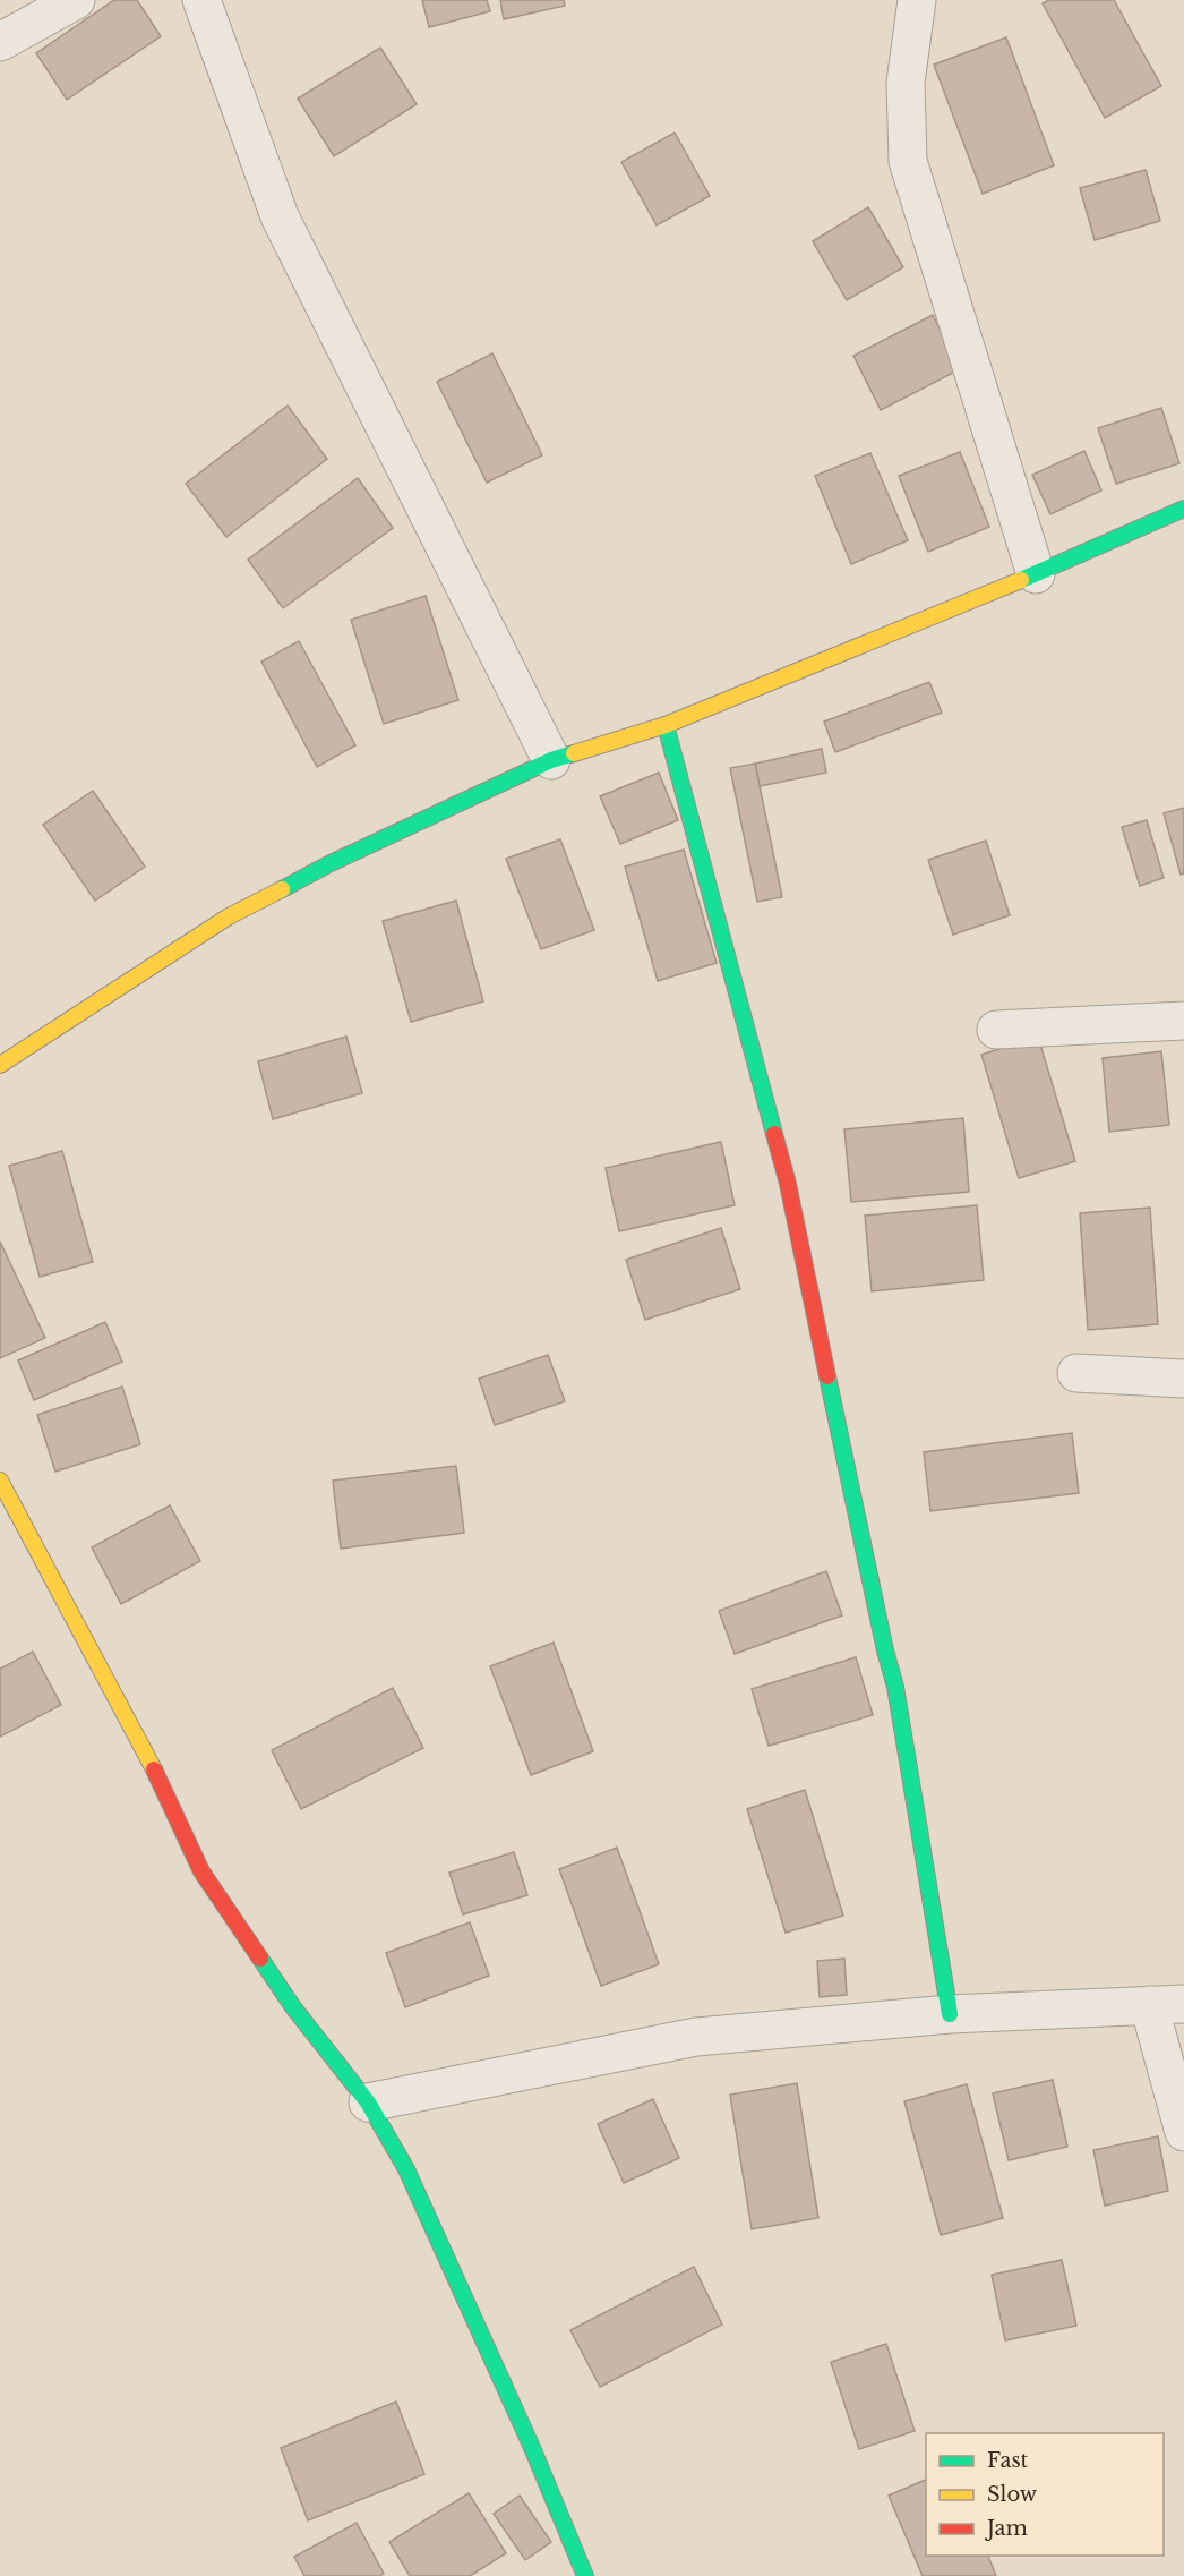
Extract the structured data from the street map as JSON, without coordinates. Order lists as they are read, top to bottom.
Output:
{
  "legend": ["Fast", "Slow", "Jam"]
}
